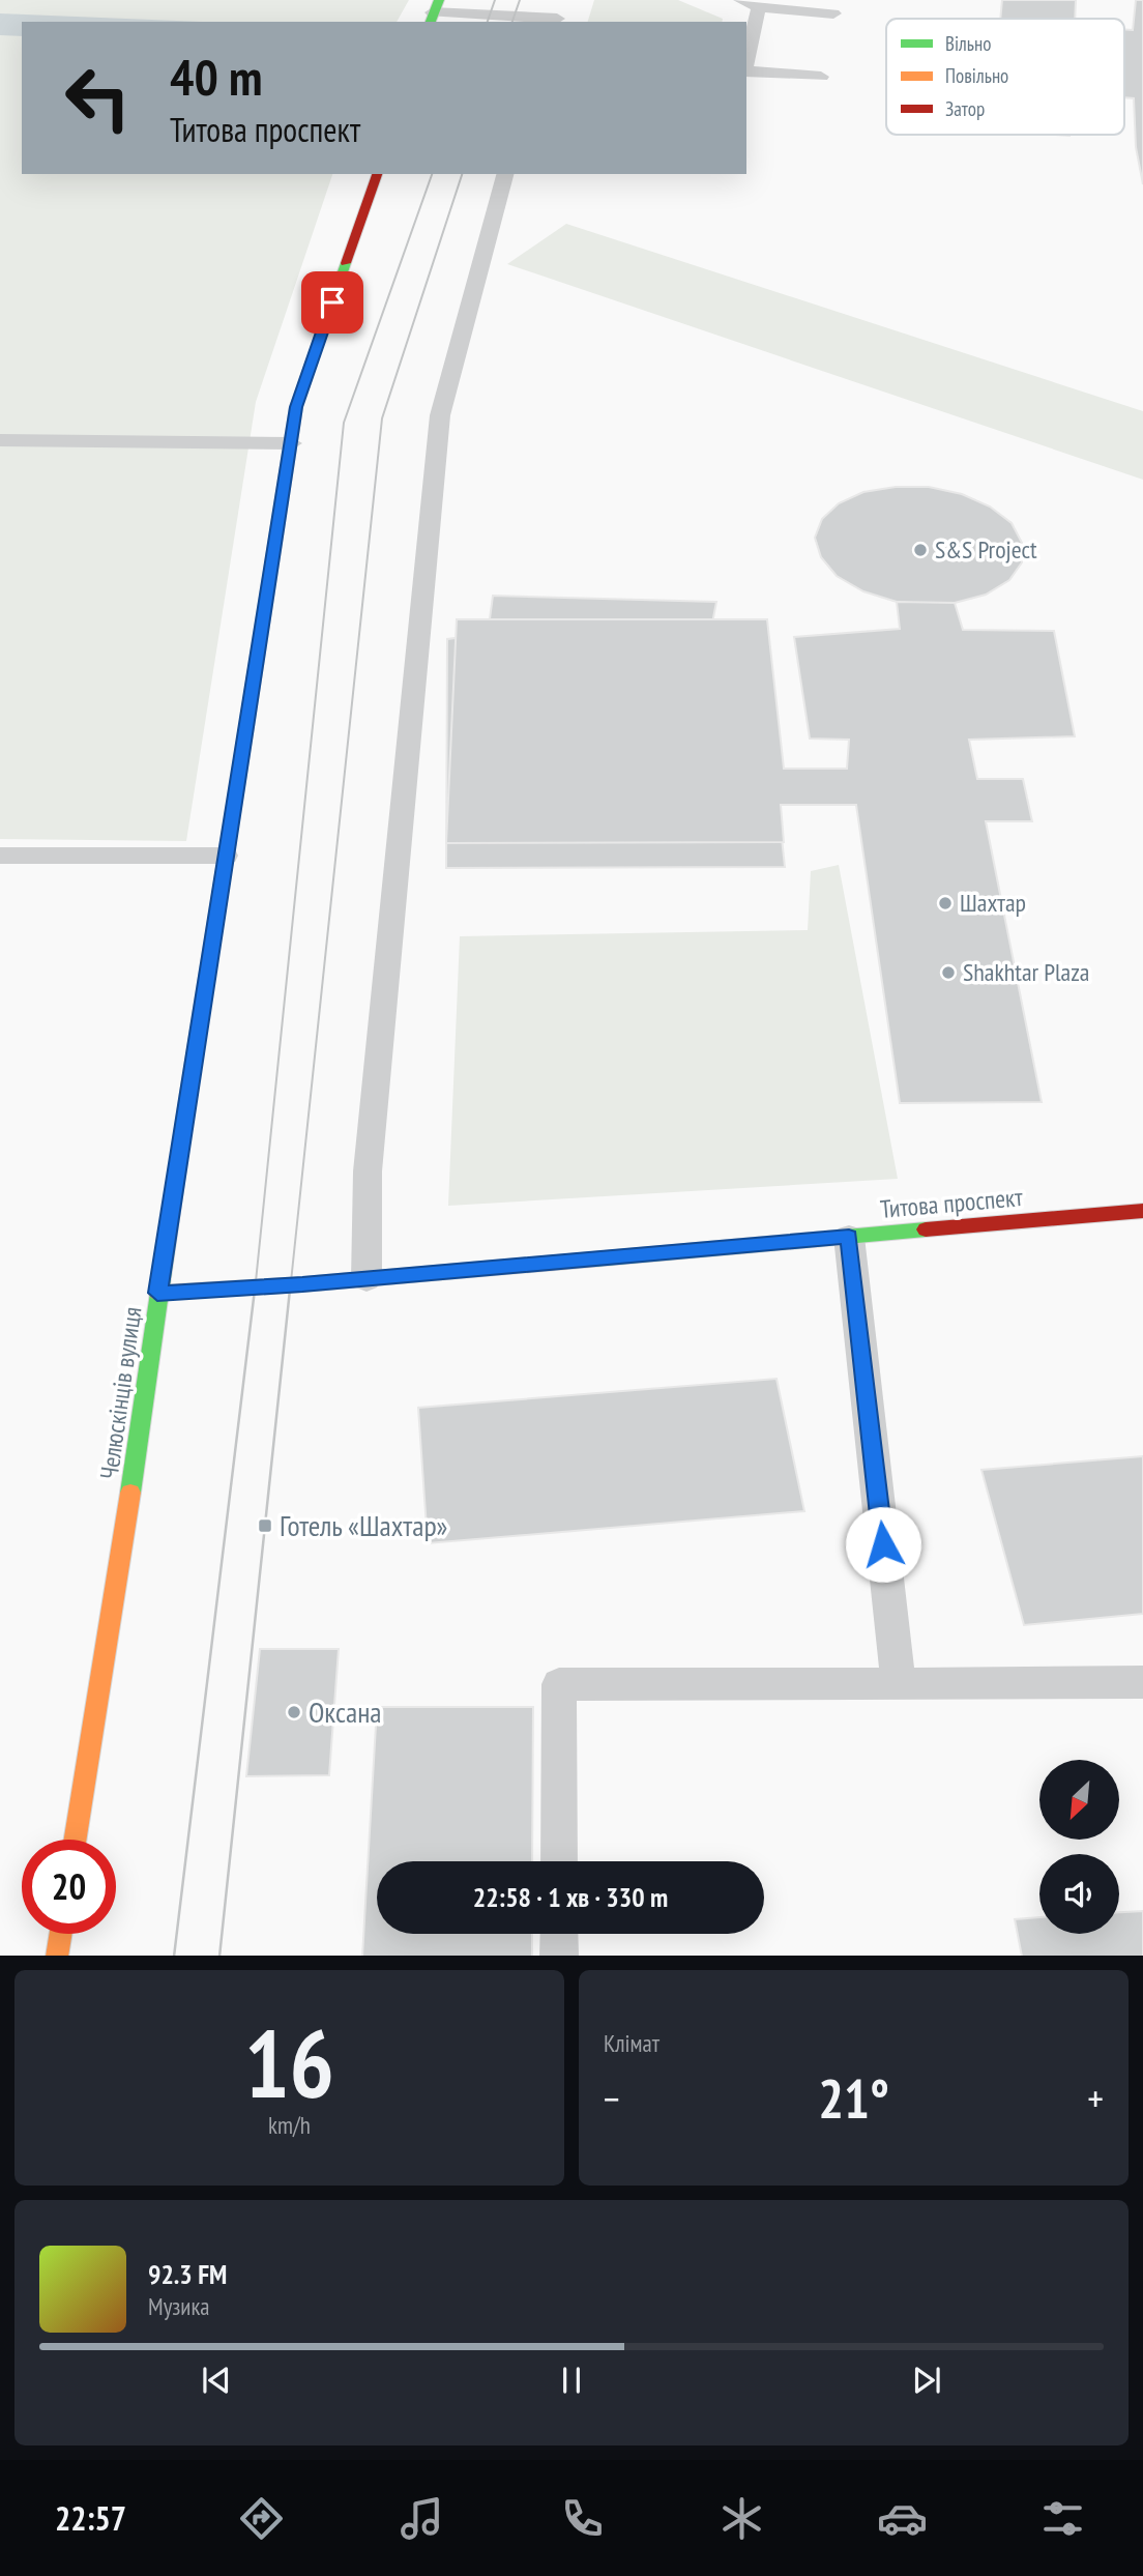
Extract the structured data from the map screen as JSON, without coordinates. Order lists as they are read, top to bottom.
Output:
{
  "streets": {
    "main road": ["Титова проспект", "Челюскінців вулиця"]
  },
  "crossings": [
    ["Титова проспект", "Челюскінців вулиця"]
  ],
  "places": {
    "other": [
      "S&S Project",
      "Шахтар",
      "Shakhtar Plaza",
      "Оксана"
    ],
    "transit": ["Готель «Шахтар»"]
  },
  "legend": ["Вільно", "Повільно", "Затор"],
  "north": "bottom left",
  "page": {
    "turn": ["40 m", "Титова проспект"],
    "limit": "20",
    "trip": "22:58 · 1 хв · 330 m",
    "tile": [
      ["16", "km/h"],
      "Клімат"
    ],
    "heat": ["−", "21°", "+"],
    "song": ["92.3 FM", "Музика"],
    "tabs": "22:57"
  }
}
